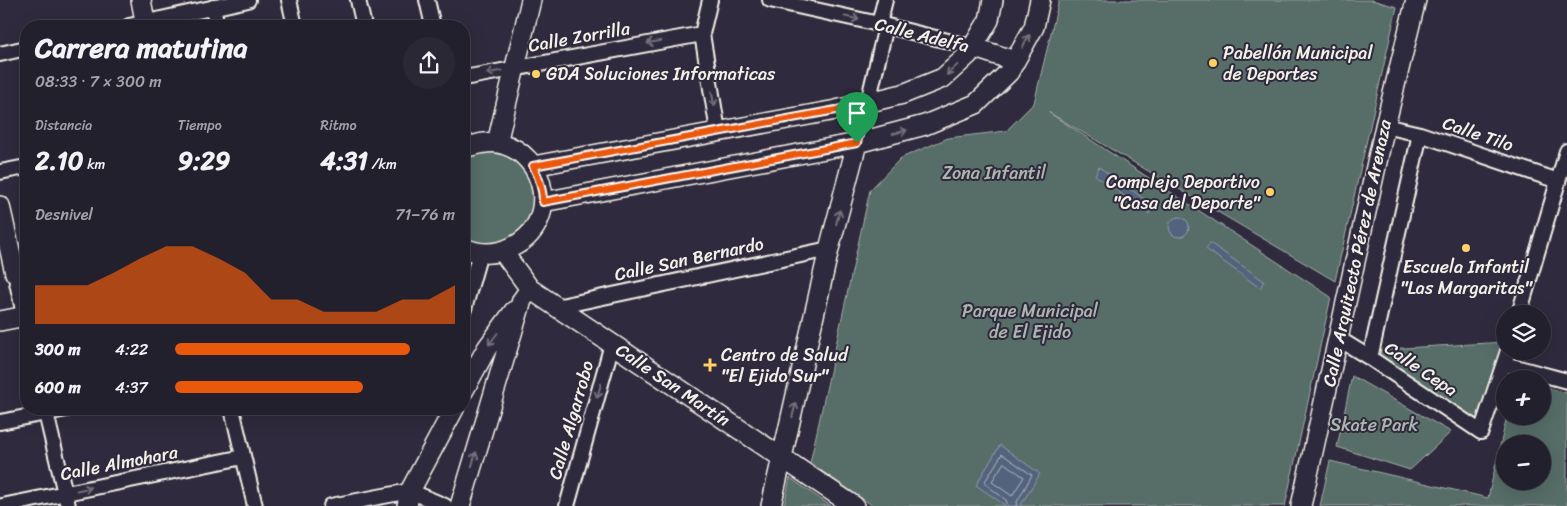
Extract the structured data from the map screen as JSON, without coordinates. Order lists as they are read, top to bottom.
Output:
{
  "streets": {
    "street": [
      "Calle Adelfa",
      "Calle Zorrilla",
      "Calle Tilo",
      "Calle Arquitecto Pérez de Arenaza",
      "Calle San Bernardo",
      "Calle Cepa",
      "Calle San Martín",
      "Calle Algarrobo",
      "Calle Almohara"
    ]
  },
  "crossings": [
    ["Calle Tilo", "Calle Arquitecto Pérez de Arenaza"],
    ["Calle Arquitecto Pérez de Arenaza", "Calle Cepa"],
    ["Calle San Bernardo", "Calle San Martín"],
    ["Calle San Martín", "Calle Algarrobo"]
  ],
  "one_way": ["Calle Almohara"],
  "parks": ["Zona Infantil", "Parque Municipal de El Ejido", "Skate Park"],
  "places": {
    "other": [
      "Pabellón Municipal de Deportes",
      "GDA Soluciones Informaticas",
      "Complejo Deportivo \"Casa del Deporte\"",
      "Escuela Infantil \"Las Margaritas\""
    ],
    "health": ["Centro de Salud \"El Ejido Sur\""]
  },
  "page": {
    "heading": ["Carrera matutina", "08:33 · 7 × 300 m"],
    "stats": [
      ["Distancia", "2.10 km"],
      ["Tiempo", "9:29"],
      ["Ritmo", "4:31 /km"]
    ],
    "chart": ["Desnivel", "71–76 m"],
    "map_buttons": ["+", "−"],
    "list": [
      {
        "name": "300 m",
        "note": "4:22"
      },
      {
        "name": "600 m",
        "note": "4:37"
      }
    ]
  }
}
